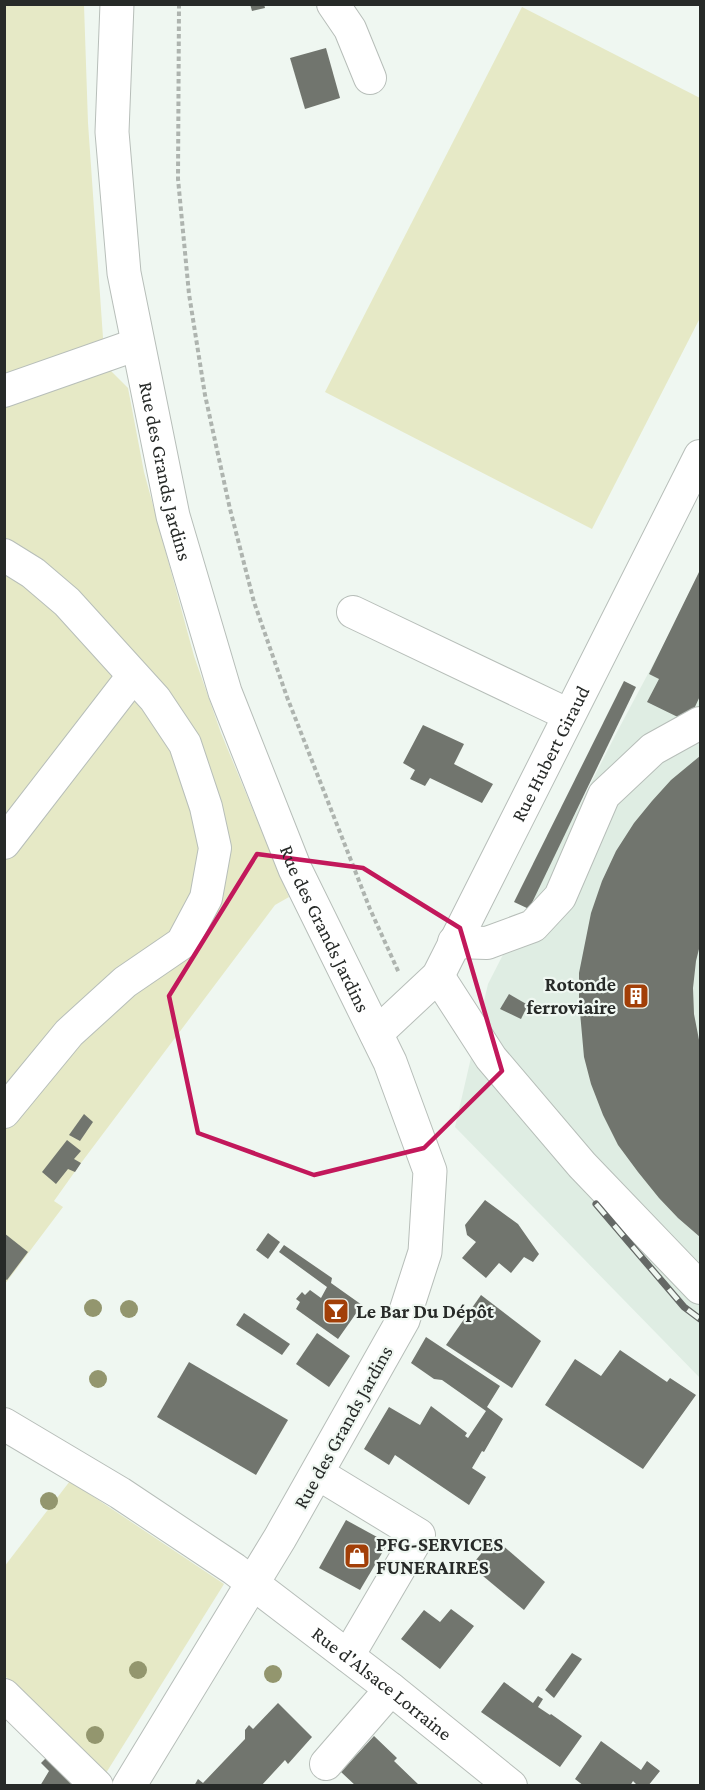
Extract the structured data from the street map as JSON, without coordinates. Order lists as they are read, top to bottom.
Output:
{
  "streets": {
    "main road": ["Rue des Grands Jardins"],
    "street": ["Rue Hubert Giraud", "Rue d'Alsace Lorraine"]
  },
  "crossings": [
    ["Rue des Grands Jardins", "Rue Hubert Giraud"],
    ["Rue des Grands Jardins", "Rue d'Alsace Lorraine"]
  ],
  "places": {
    "building": ["Rotonde ferroviaire"],
    "bar": ["Le Bar Du Dépôt"],
    "shop": ["PFG-SERVICES FUNERAIRES"]
  }
}
